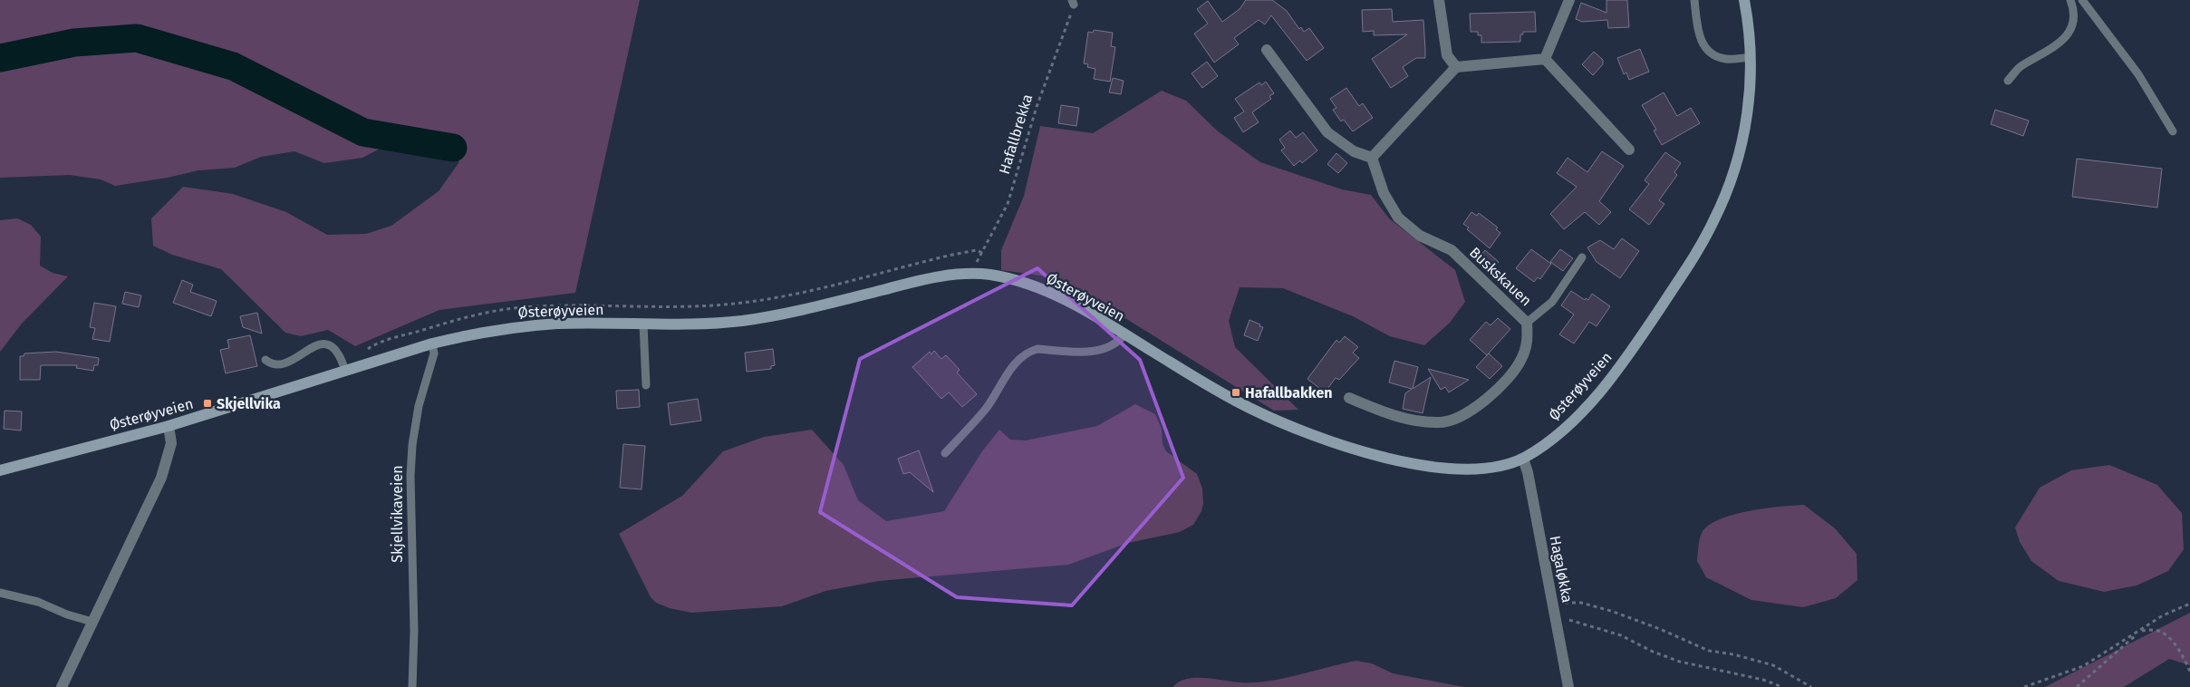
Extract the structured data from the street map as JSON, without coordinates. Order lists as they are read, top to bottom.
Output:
{
  "streets": {
    "main road": ["Østerøyveien"],
    "street": ["Buskskauen", "Hagaløkka"],
    "lane": ["Skjellvikaveien"],
    "path": ["Hafallbrekka"]
  },
  "crossings": [
    ["Hafallbrekka", "Østerøyveien"],
    ["Østerøyveien", "Skjellvikaveien"],
    ["Østerøyveien", "Hagaløkka"]
  ],
  "places": {
    "transit": ["Hafallbakken", "Skjellvika"]
  }
}
